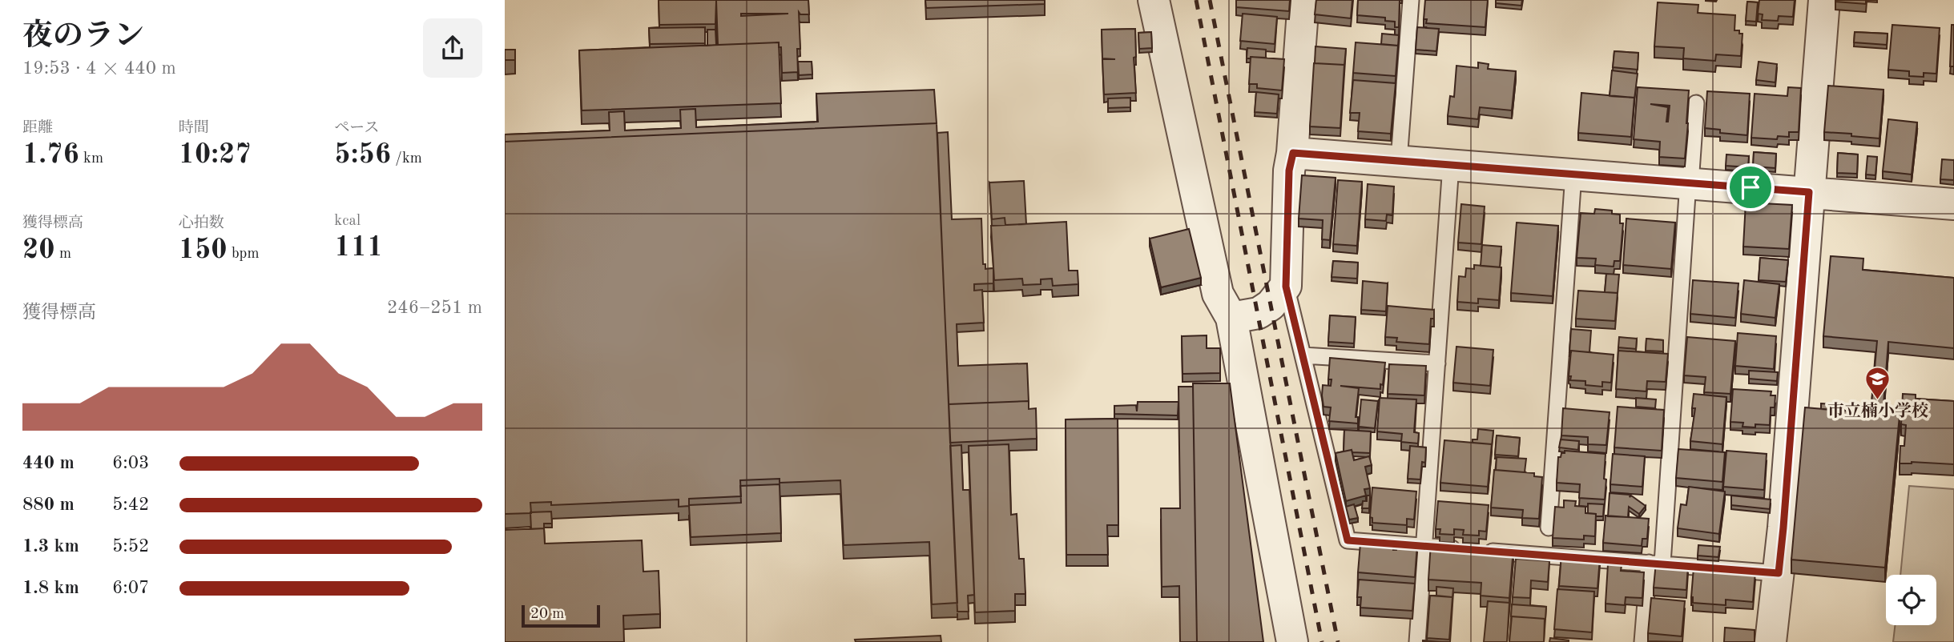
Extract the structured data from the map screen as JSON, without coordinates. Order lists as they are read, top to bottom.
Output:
{
  "places": {
    "school or university": ["市立楠小学校"]
  },
  "scale_bar": "20 m",
  "page": {
    "heading": ["夜のラン", "19:53 · 4 × 440 m"],
    "stats": [
      ["距離", "1.76 km"],
      ["時間", "10:27"],
      ["ペース", "5:56 /km"],
      ["獲得標高", "20 m"],
      ["心拍数", "150 bpm"],
      ["kcal", "111"]
    ],
    "chart": ["獲得標高", "246–251 m"],
    "list": [
      {
        "name": "440 m",
        "note": "6:03"
      },
      {
        "name": "880 m",
        "note": "5:42"
      },
      {
        "name": "1.3 km",
        "note": "5:52"
      },
      {
        "name": "1.8 km",
        "note": "6:07"
      }
    ],
    "scale": "20 m"
  }
}
